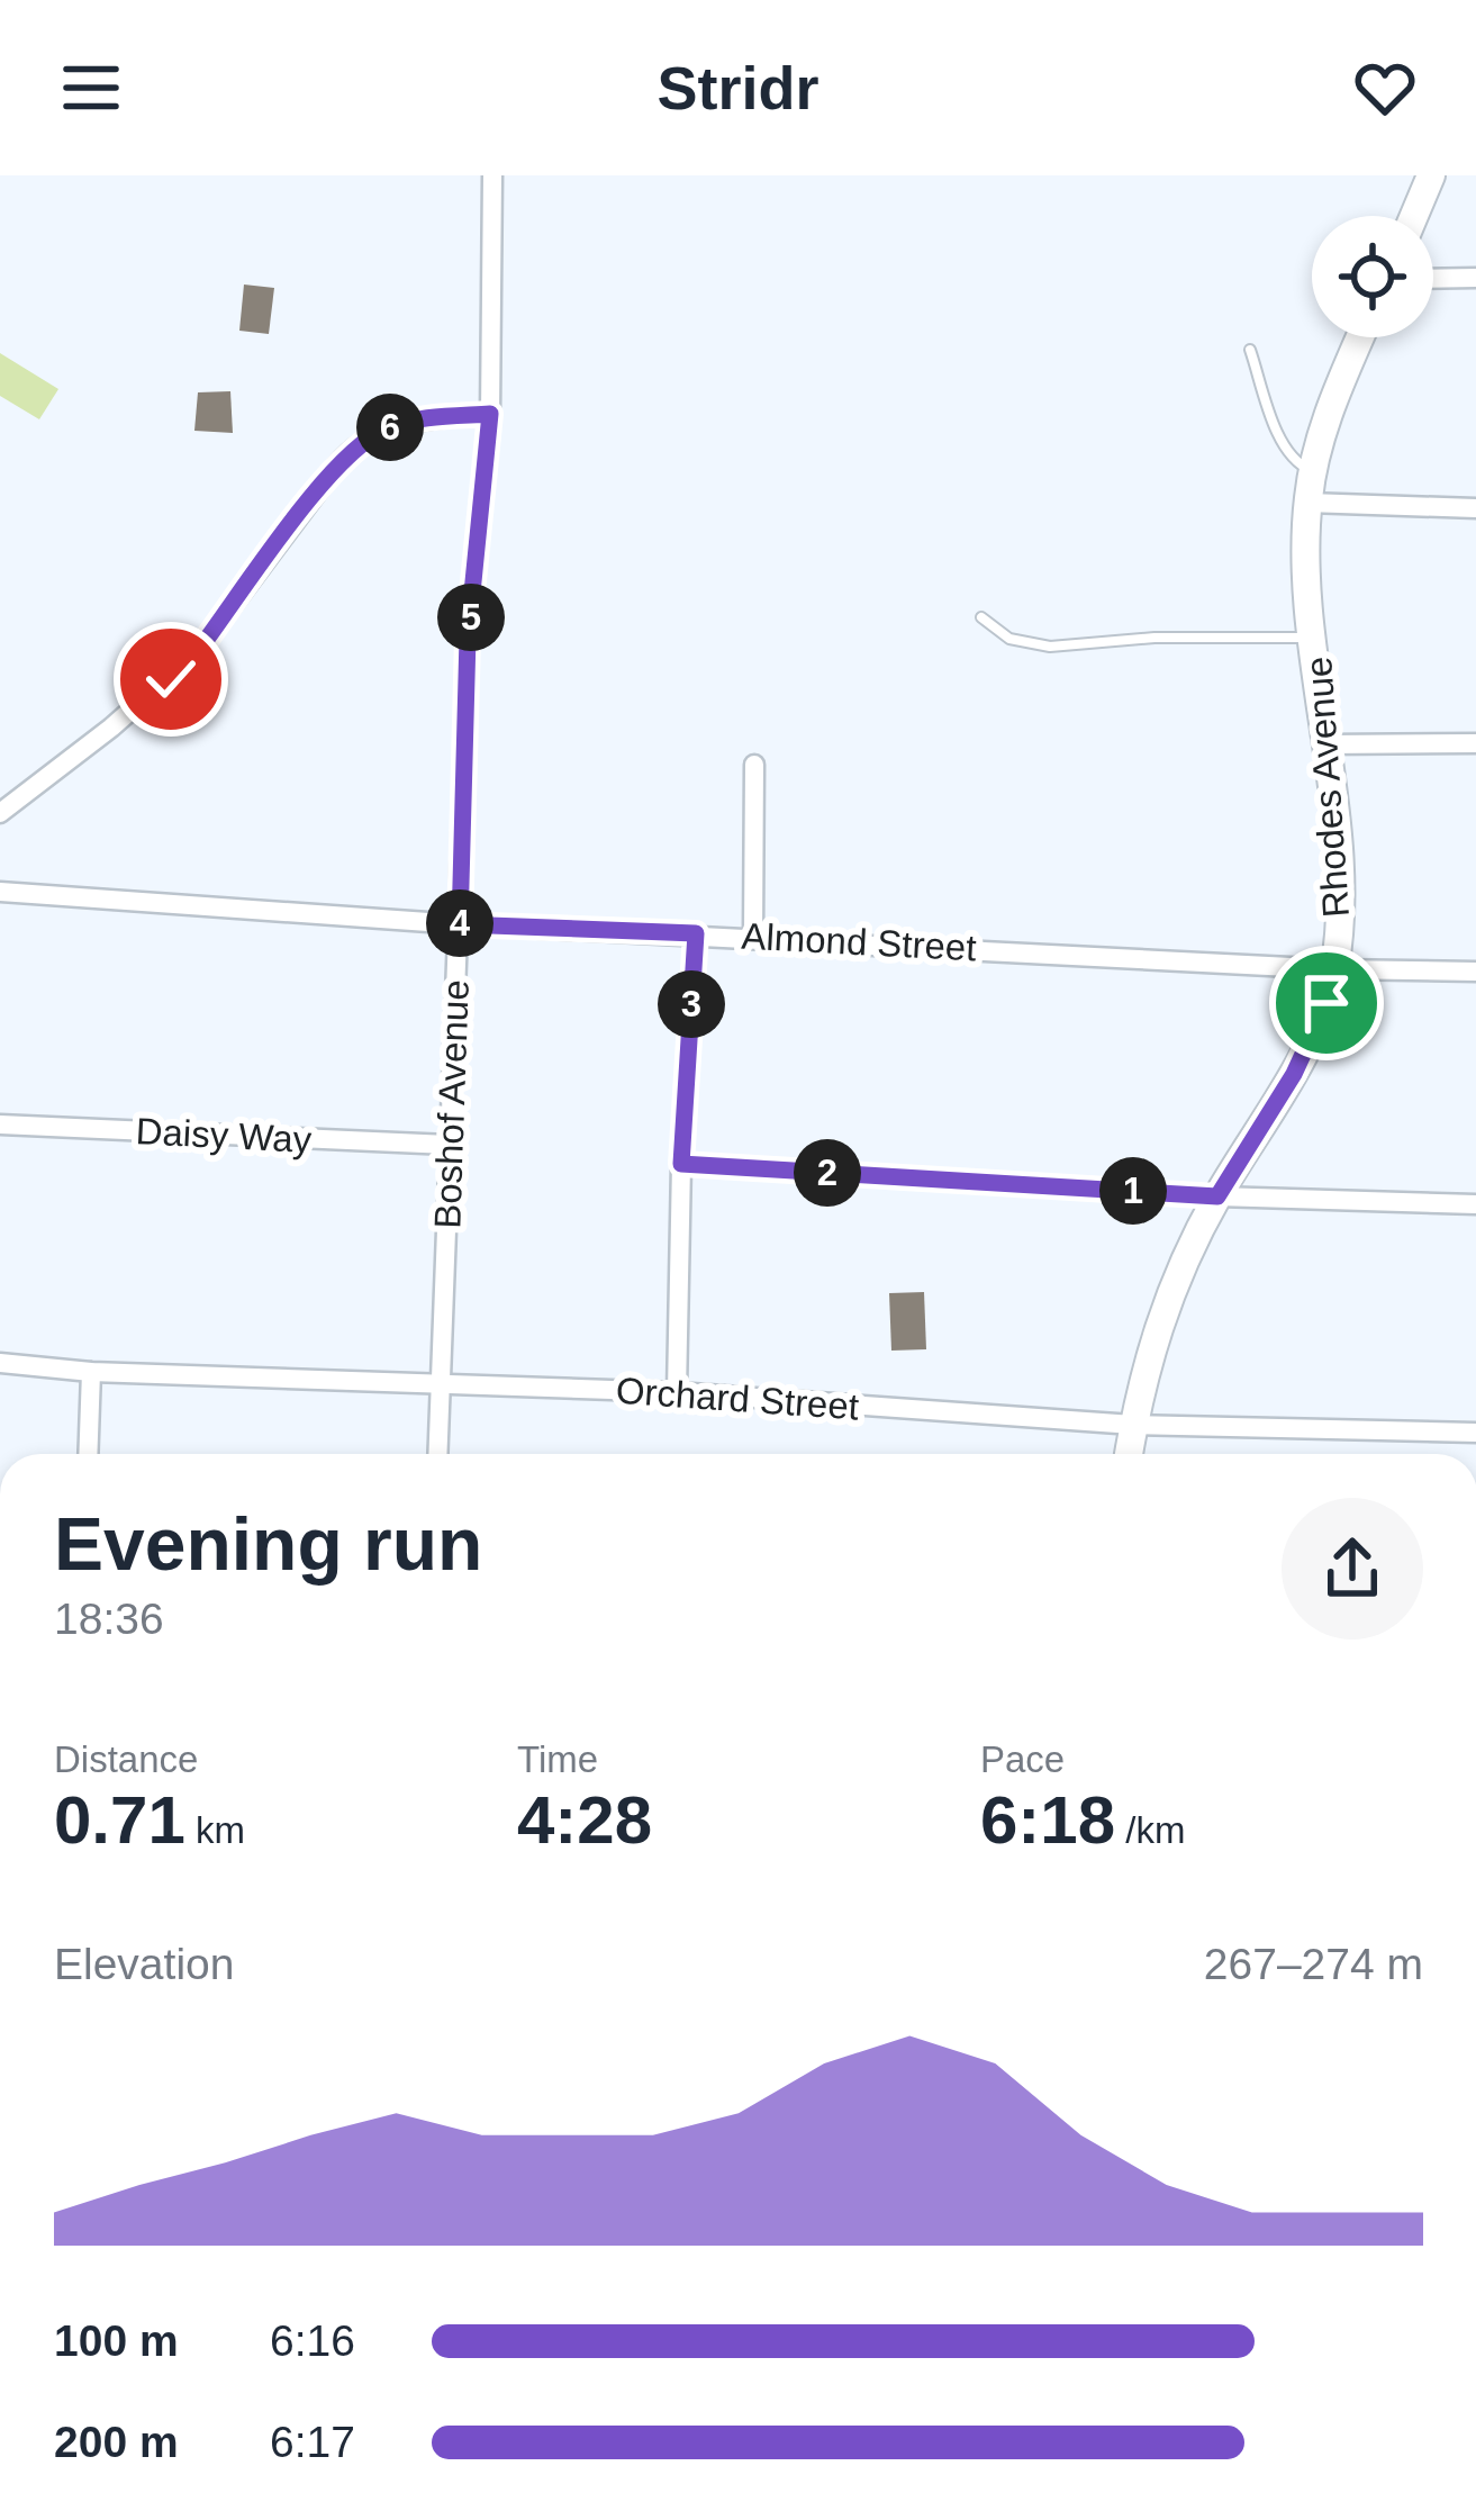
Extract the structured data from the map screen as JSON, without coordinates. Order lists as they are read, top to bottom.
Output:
{
  "streets": {
    "main road": ["Rhodes Avenue"],
    "street": [
      "Almond Street",
      "Boshof Avenue",
      "Daisy Way",
      "Orchard Street"
    ]
  },
  "crossings": [
    ["Rhodes Avenue", "Almond Street"],
    ["Rhodes Avenue", "Orchard Street"],
    ["Almond Street", "Boshof Avenue"],
    ["Boshof Avenue", "Daisy Way"],
    ["Boshof Avenue", "Orchard Street"]
  ],
  "page": {
    "header": "Stridr",
    "pins": [
      "6",
      "5",
      "4",
      "3",
      "2",
      "1"
    ],
    "heading": ["Evening run", "18:36"],
    "stats": [
      ["Distance", "0.71 km"],
      ["Time", "4:28"],
      ["Pace", "6:18 /km"]
    ],
    "chart": ["Elevation", "267–274 m"],
    "list": [
      {
        "name": "100 m",
        "note": "6:16"
      },
      {
        "name": "200 m",
        "note": "6:17"
      }
    ]
  }
}
